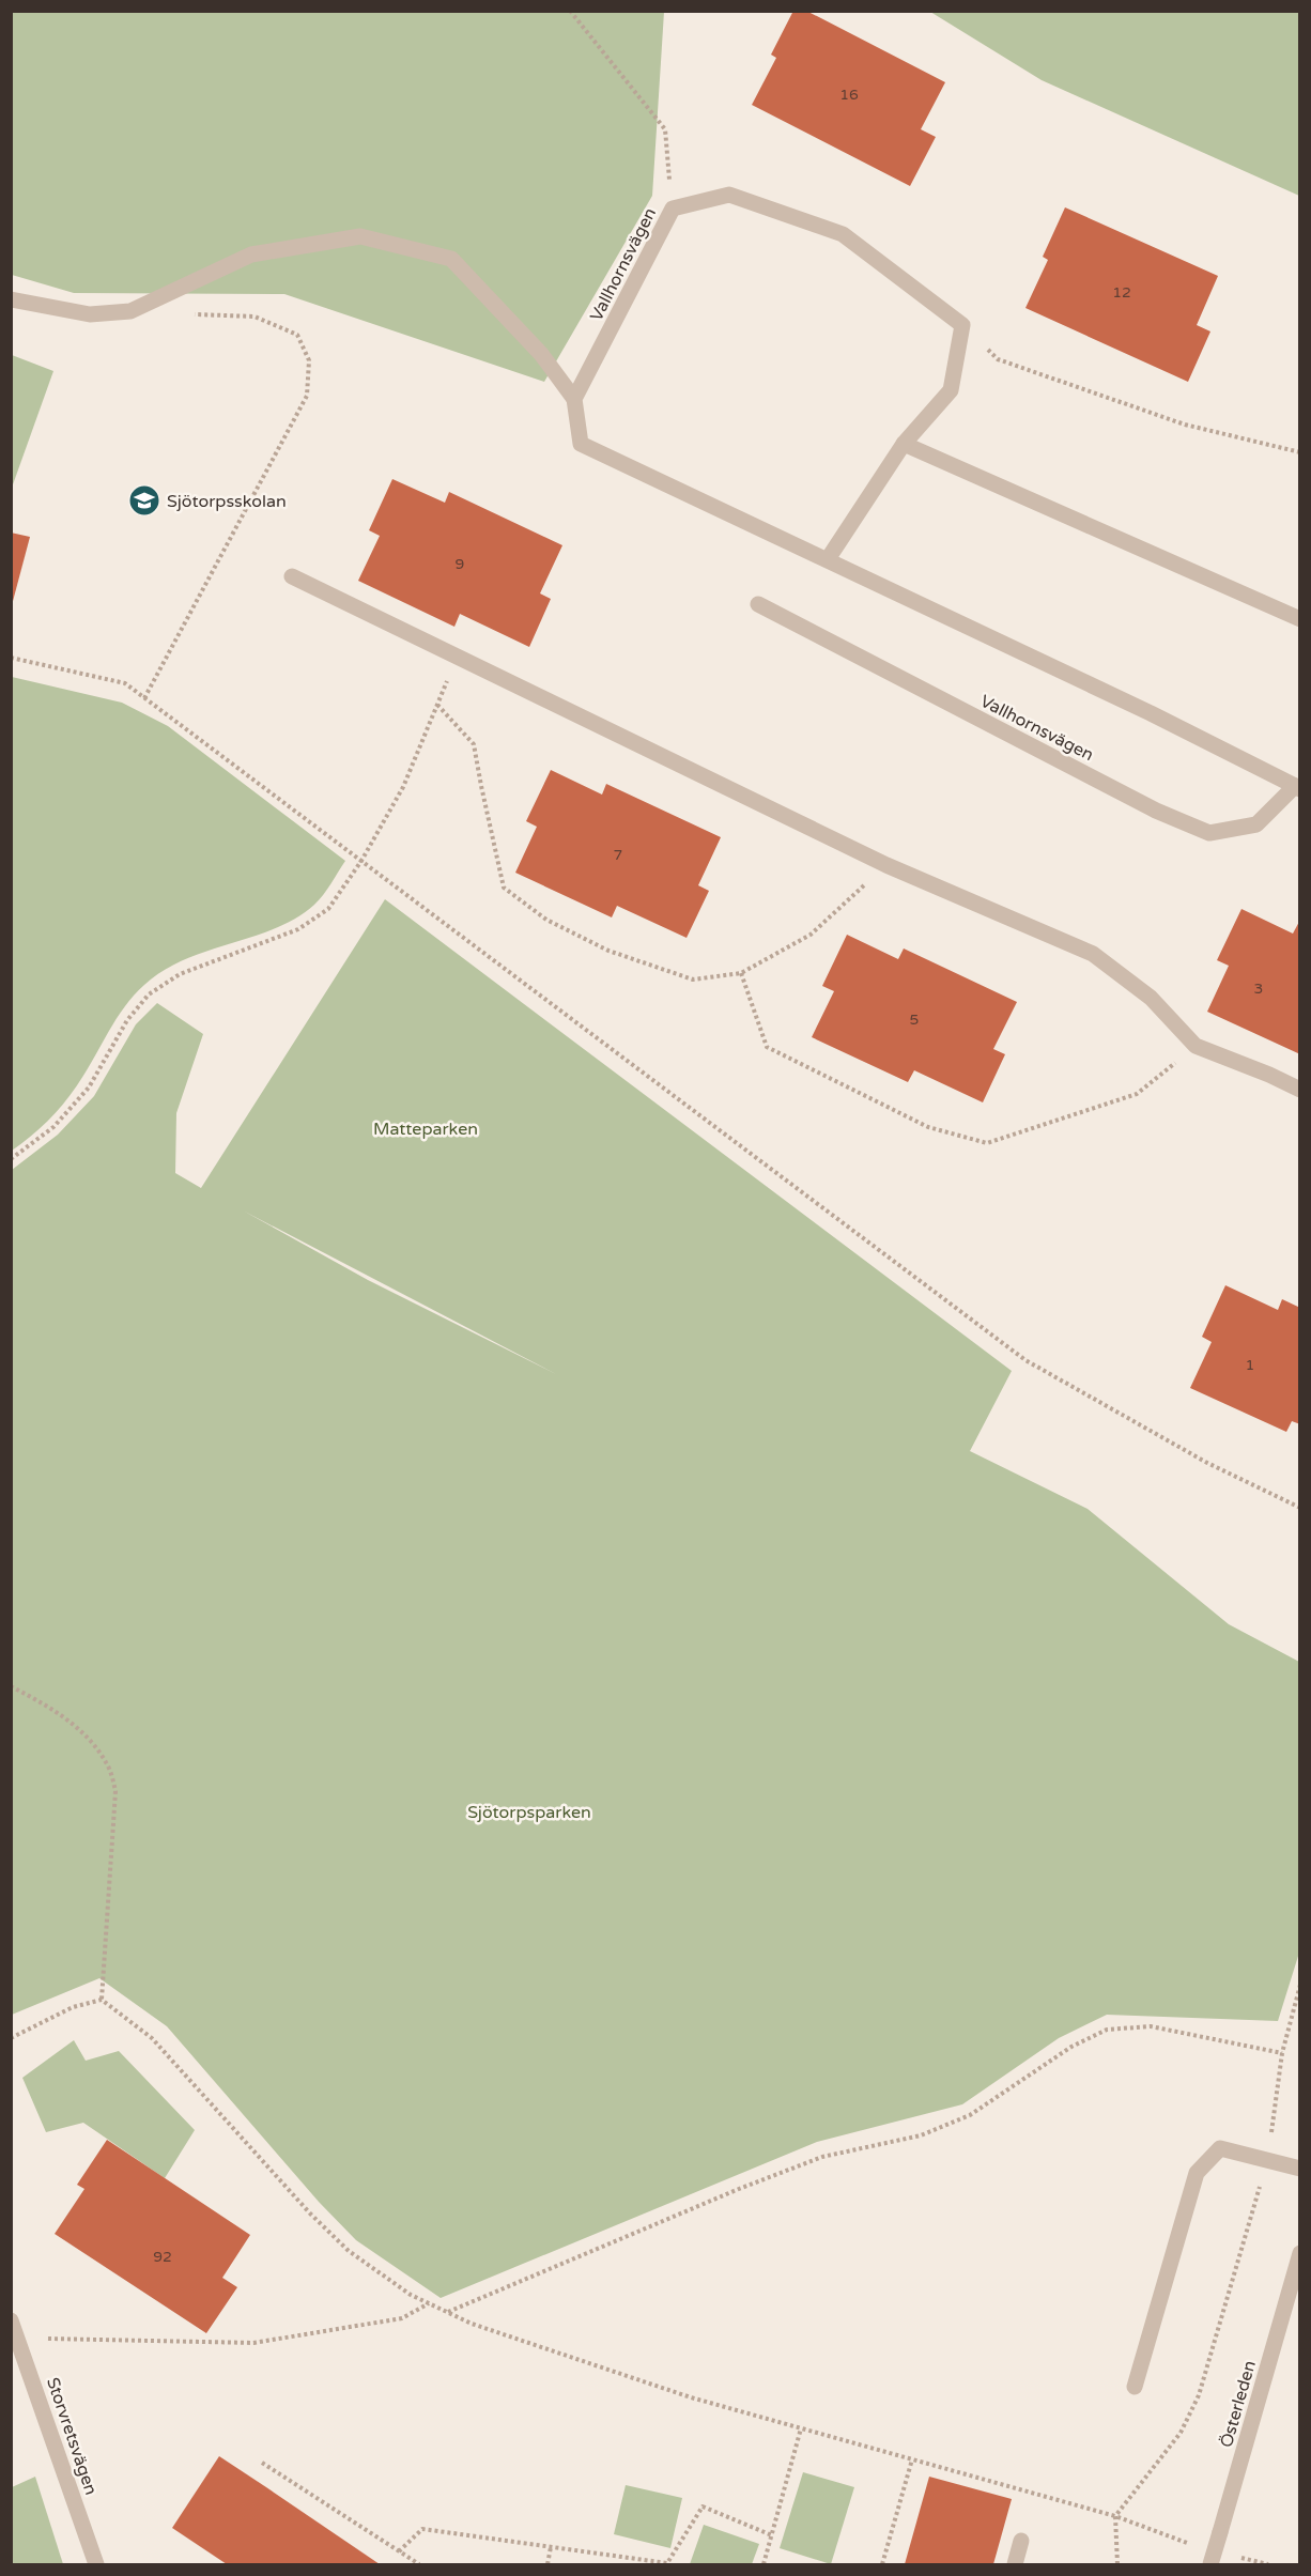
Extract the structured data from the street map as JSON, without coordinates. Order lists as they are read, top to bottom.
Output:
{
  "streets": {
    "street": ["Vallhornsvägen", "Österleden", "Storvretsvägen"]
  },
  "parks": ["Matteparken", "Sjötorpsparken"],
  "places": {
    "school or university": ["Sjötorpsskolan"]
  },
  "house_numbers": [
    "16",
    "12",
    "9",
    "7",
    "3",
    "5",
    "1",
    "92"
  ]
}
